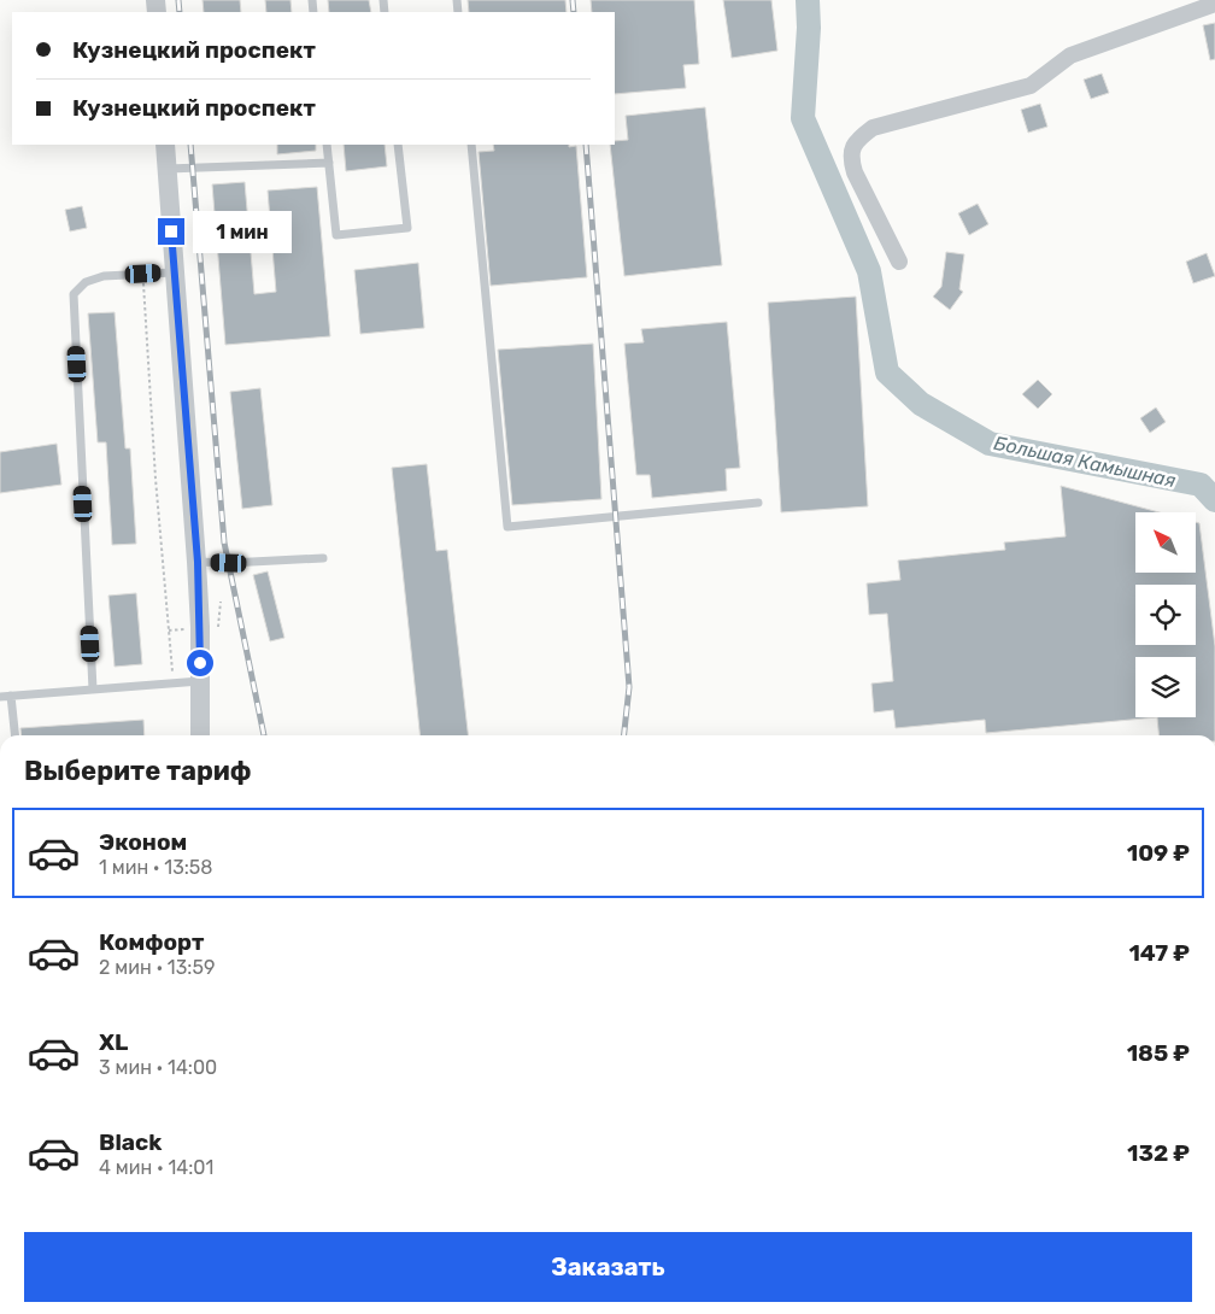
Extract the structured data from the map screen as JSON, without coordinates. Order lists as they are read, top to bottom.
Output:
{
  "water": ["Большая Камышная"],
  "north": "top left",
  "page": {
    "banner": ["Кузнецкий проспект", "Кузнецкий проспект"],
    "bubble": "1 мин",
    "heading": "Выберите тариф",
    "list": [
      {
        "name": "Эконом",
        "note": "1 мин · 13:58",
        "value": "109 ₽"
      },
      {
        "name": "Комфорт",
        "note": "2 мин · 13:59",
        "value": "147 ₽"
      },
      {
        "name": "XL",
        "note": "3 мин · 14:00",
        "value": "185 ₽"
      },
      {
        "name": "Black",
        "note": "4 мин · 14:01",
        "value": "132 ₽"
      }
    ],
    "buttons": "Заказать"
  }
}
